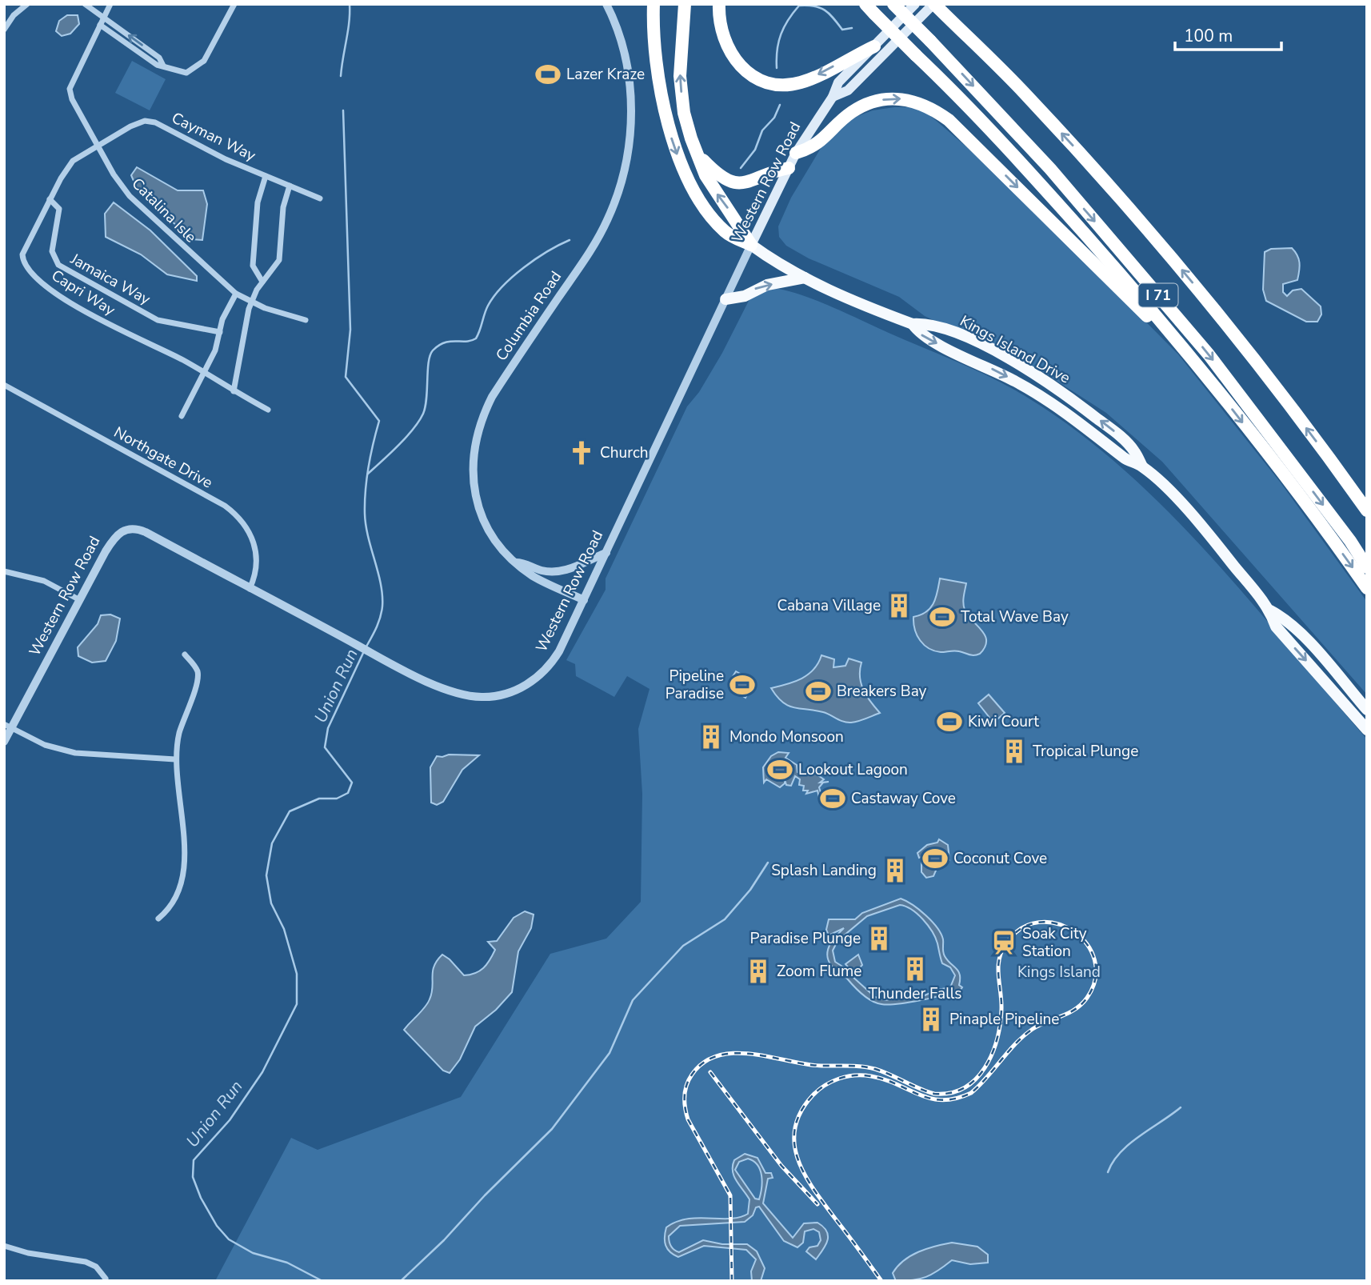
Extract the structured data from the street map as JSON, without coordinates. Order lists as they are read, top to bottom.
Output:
{
  "streets": {
    "highway": ["I 71"],
    "main road": ["Western Row Road", "Kings Island Drive"],
    "street": [
      "Cayman Way",
      "Catalina Isle",
      "Jamaica Way",
      "Capri Way",
      "Columbia Road",
      "Northgate Drive"
    ]
  },
  "crossings": [
    ["Cayman Way", "Catalina Isle"],
    ["Cayman Way", "Capri Way"],
    ["Western Row Road", "I 71"],
    ["Western Row Road", "Columbia Road"],
    ["Western Row Road", "Kings Island Drive"],
    ["Western Row Road", "Northgate Drive"],
    ["Catalina Isle", "Capri Way"],
    ["Jamaica Way", "Capri Way"]
  ],
  "water": ["Union Run"],
  "parks": ["Kings Island"],
  "places": {
    "sports": [
      "Lazer Kraze",
      "Total Wave Bay",
      "Pipeline Paradise",
      "Breakers Bay",
      "Kiwi Court",
      "Lookout Lagoon",
      "Castaway Cove",
      "Coconut Cove"
    ],
    "church": ["Church"],
    "building": [
      "Cabana Village",
      "Mondo Monsoon",
      "Tropical Plunge",
      "Splash Landing",
      "Paradise Plunge",
      "Thunder Falls",
      "Zoom Flume",
      "Pinaple Pipeline"
    ],
    "station": ["Soak City Station"]
  },
  "scale_bar": "100 m"
}
